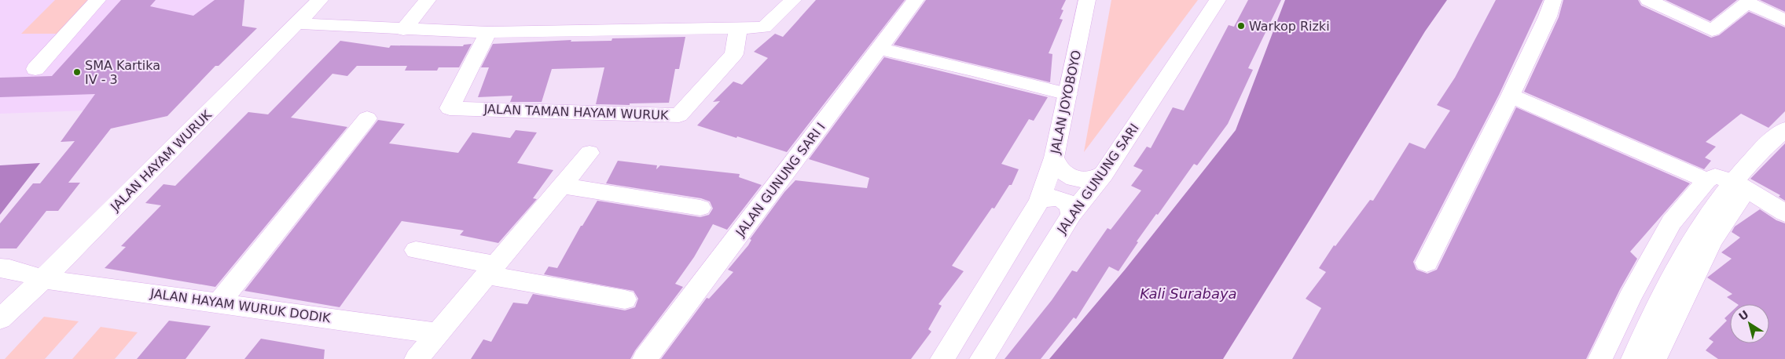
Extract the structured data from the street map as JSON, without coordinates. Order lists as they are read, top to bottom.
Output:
{
  "streets": {
    "street": [
      "JALAN JOYOBOYO",
      "JALAN TAMAN HAYAM WURUK",
      "JALAN HAYAM WURUK",
      "JALAN GUNUNG SARI",
      "JALAN GUNUNG SARI I",
      "JALAN HAYAM WURUK DODIK"
    ]
  },
  "crossings": [
    ["JALAN HAYAM WURUK", "JALAN HAYAM WURUK DODIK"]
  ],
  "water": ["Kali Surabaya"],
  "places": ["Warkop Rizki", "SMA Kartika IV - 3"],
  "north": "top left"
}
